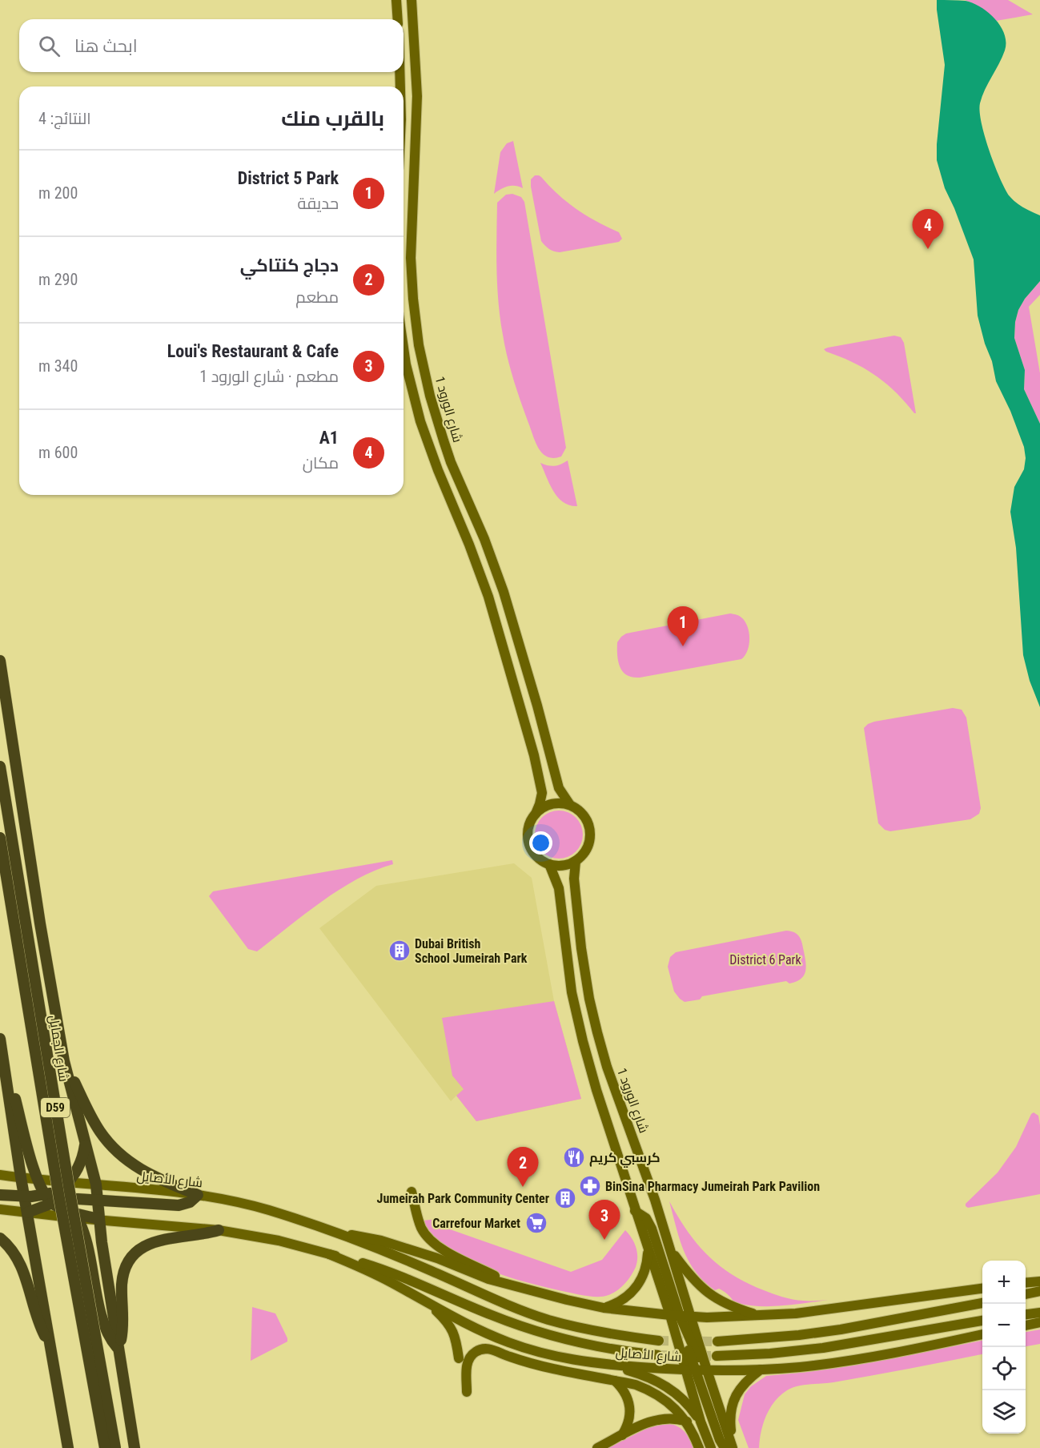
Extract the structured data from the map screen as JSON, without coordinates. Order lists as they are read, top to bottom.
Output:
{
  "streets": {
    "main road": [
      "شارع الورود 1",
      "شارع الجمايل",
      "D59",
      "شارع الأصايل"
    ]
  },
  "crossings": [
    ["شارع الورود 1", "شارع الأصايل"],
    ["D59", "شارع الأصايل"]
  ],
  "parks": ["District 6 Park"],
  "places": {
    "building": ["Dubai British School Jumeirah Park", "Jumeirah Park Community Center"],
    "restaurant": ["كرسبي كريم"],
    "pharmacy": ["BinSina Pharmacy Jumeirah Park Pavilion"],
    "supermarket": ["Carrefour Market"]
  },
  "page": {
    "search": "ابحث هنا",
    "heading": ["بالقرب منك", "النتائج: 4"],
    "list": [
      {
        "mark": "1",
        "name": "District 5 Park",
        "note": "حديقة",
        "value": "200 m"
      },
      {
        "mark": "2",
        "name": "دجاج كنتاكي",
        "note": "مطعم",
        "value": "290 m"
      },
      {
        "mark": "3",
        "name": "Loui's Restaurant & Cafe",
        "note": "مطعم · شارع الورود 1",
        "value": "340 m"
      },
      {
        "mark": "4",
        "name": "A1",
        "note": "مكان",
        "value": "600 m"
      }
    ],
    "pins": [
      "4",
      "1",
      "2",
      "3"
    ],
    "map_buttons": ["+", "−"]
  }
}
